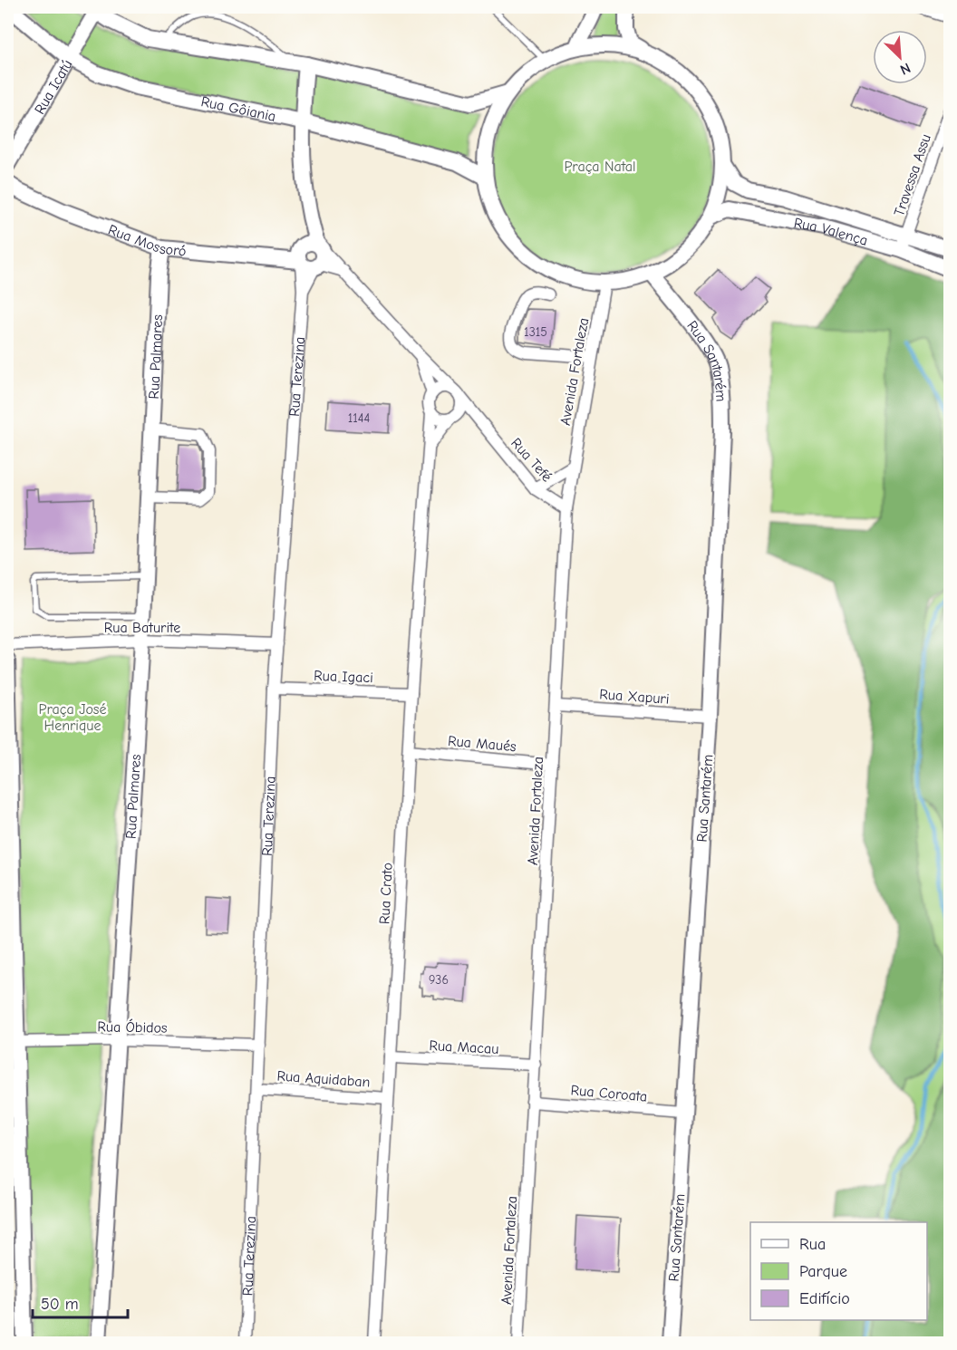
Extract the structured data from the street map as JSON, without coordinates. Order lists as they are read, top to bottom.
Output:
{
  "streets": {
    "street": [
      "Rua Icatú",
      "Rua Gôiania",
      "Travessa Assu",
      "Rua Valença",
      "Rua Mossoró",
      "Rua Palmares",
      "Rua Santarém",
      "Avenida Fortaleza",
      "Rua Terezina",
      "Rua Tefé",
      "Rua Baturite",
      "Rua Igaci",
      "Rua Xapuri",
      "Rua Maués",
      "Rua Crato",
      "Rua Óbidos",
      "Rua Macau",
      "Rua Aquidaban",
      "Rua Coroata"
    ]
  },
  "crossings": [
    ["Rua Icatú", "Rua Gôiania"],
    ["Rua Gôiania", "Rua Terezina"],
    ["Travessa Assu", "Rua Valença"],
    ["Rua Mossoró", "Rua Palmares"],
    ["Rua Mossoró", "Rua Terezina"],
    ["Rua Mossoró", "Rua Tefé"],
    ["Rua Palmares", "Rua Baturite"],
    ["Rua Palmares", "Rua Óbidos"],
    ["Rua Santarém", "Rua Xapuri"],
    ["Rua Santarém", "Rua Coroata"],
    ["Avenida Fortaleza", "Rua Tefé"],
    ["Avenida Fortaleza", "Rua Xapuri"],
    ["Avenida Fortaleza", "Rua Maués"],
    ["Avenida Fortaleza", "Rua Macau"],
    ["Avenida Fortaleza", "Rua Coroata"],
    ["Rua Terezina", "Rua Tefé"],
    ["Rua Terezina", "Rua Baturite"],
    ["Rua Terezina", "Rua Igaci"],
    ["Rua Terezina", "Rua Óbidos"],
    ["Rua Terezina", "Rua Aquidaban"],
    ["Rua Tefé", "Rua Crato"],
    ["Rua Igaci", "Rua Crato"],
    ["Rua Maués", "Rua Crato"],
    ["Rua Crato", "Rua Macau"],
    ["Rua Crato", "Rua Aquidaban"]
  ],
  "parks": ["Praça Natal", "Praça José Henrique"],
  "house_numbers": ["1315", "1144", "936"],
  "legend": ["Rua", "Parque", "Edifício"],
  "scale_bar": "50 m",
  "north": "bottom right"
}
